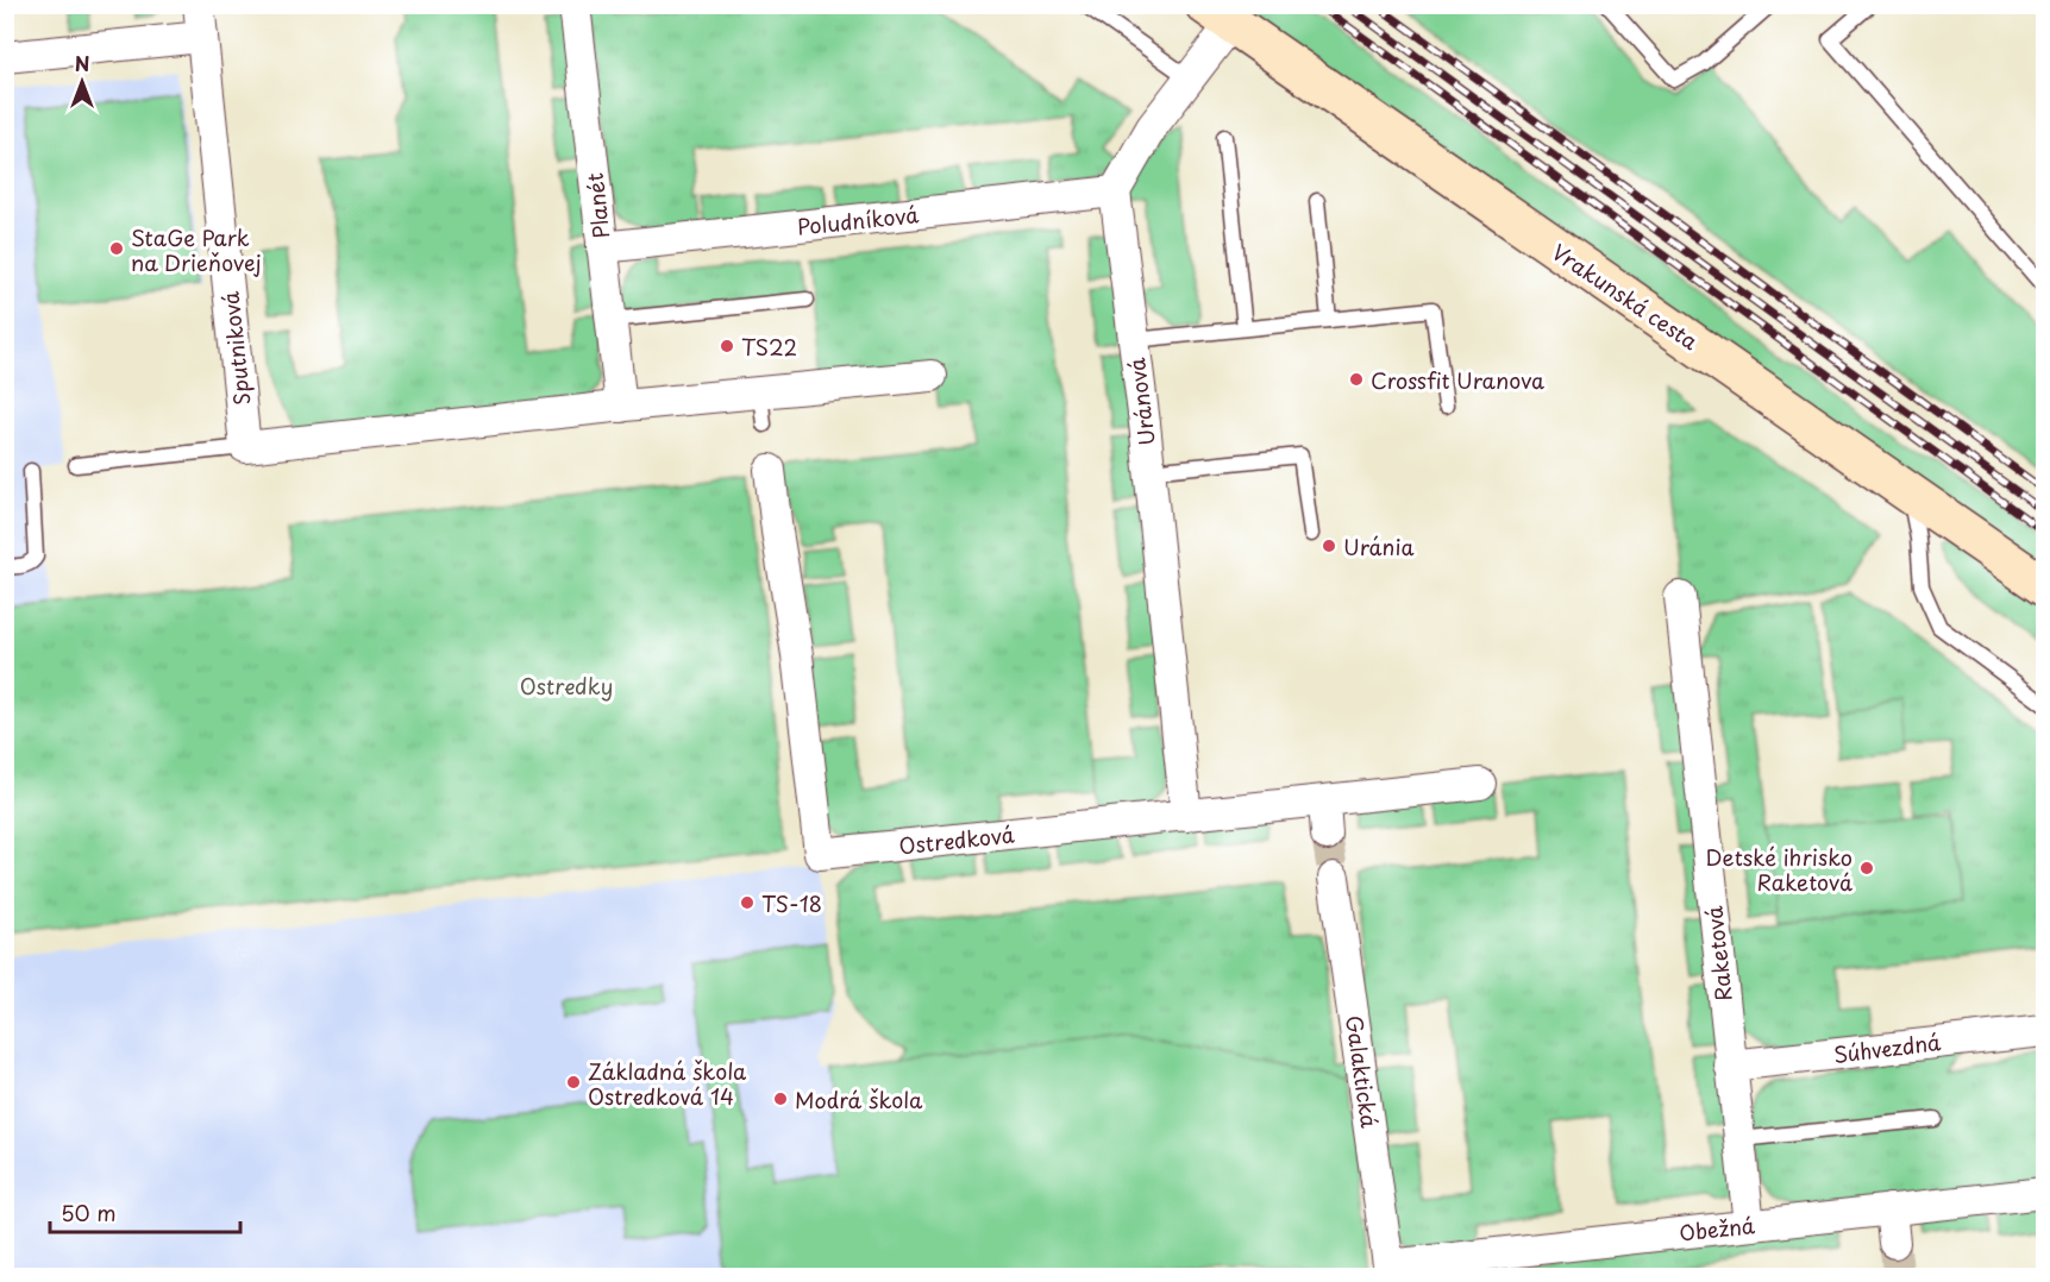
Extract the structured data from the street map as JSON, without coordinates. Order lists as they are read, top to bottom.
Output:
{
  "streets": {
    "main road": ["Vrakunská cesta"],
    "street": [
      "Planét",
      "Poludníková",
      "Sputniková",
      "Uránová",
      "Ostredková",
      "Raketová",
      "Súhvezdná",
      "Galaktická",
      "Obežná"
    ]
  },
  "crossings": [
    ["Planét", "Poludníková"],
    ["Poludníková", "Uránová"],
    ["Uránová", "Ostredková"],
    ["Raketová", "Súhvezdná"],
    ["Raketová", "Obežná"],
    ["Galaktická", "Obežná"]
  ],
  "parks": ["Ostredky"],
  "places": [
    "StaGe Park na Drieňovej",
    "TS22",
    "Crossfit Uranova",
    "Uránia",
    "Detské ihrisko Raketová",
    "TS-18",
    "Základná škola Ostredková 14",
    "Modrá škola"
  ],
  "scale_bar": "50 m",
  "north": "top"
}
